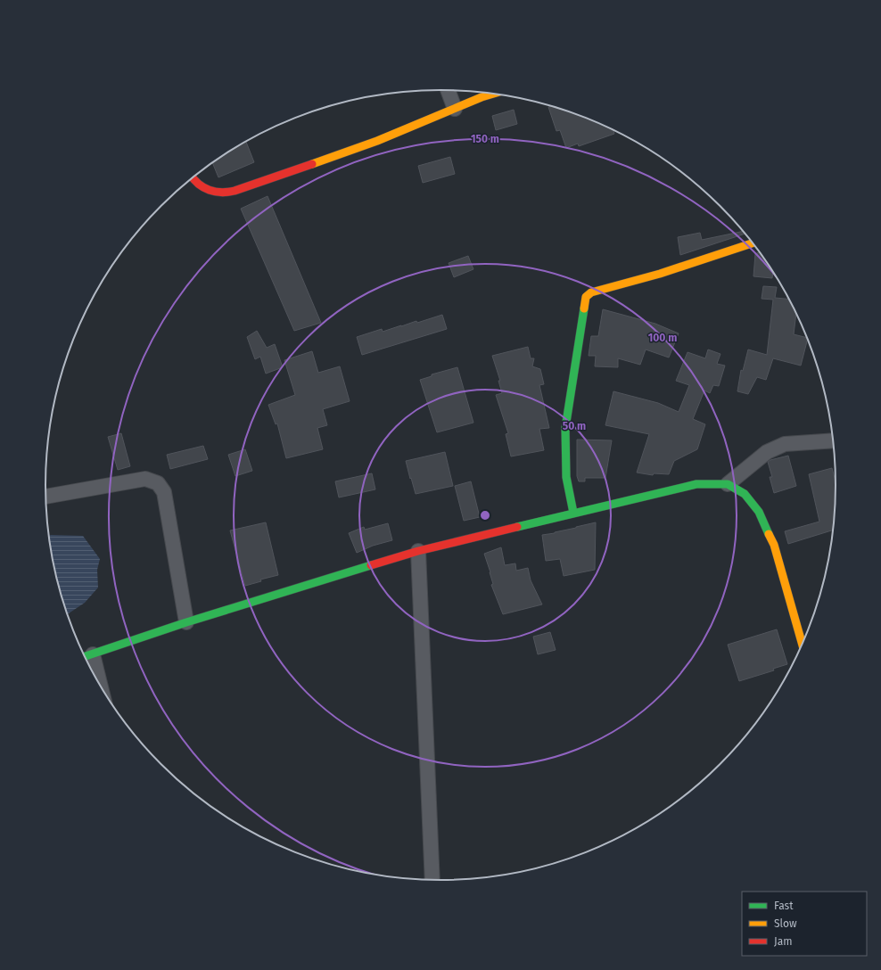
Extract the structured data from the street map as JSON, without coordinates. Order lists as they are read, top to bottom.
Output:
{
  "legend": ["Fast", "Slow", "Jam"],
  "rings": ["150 m", "100 m", "50 m"]
}
